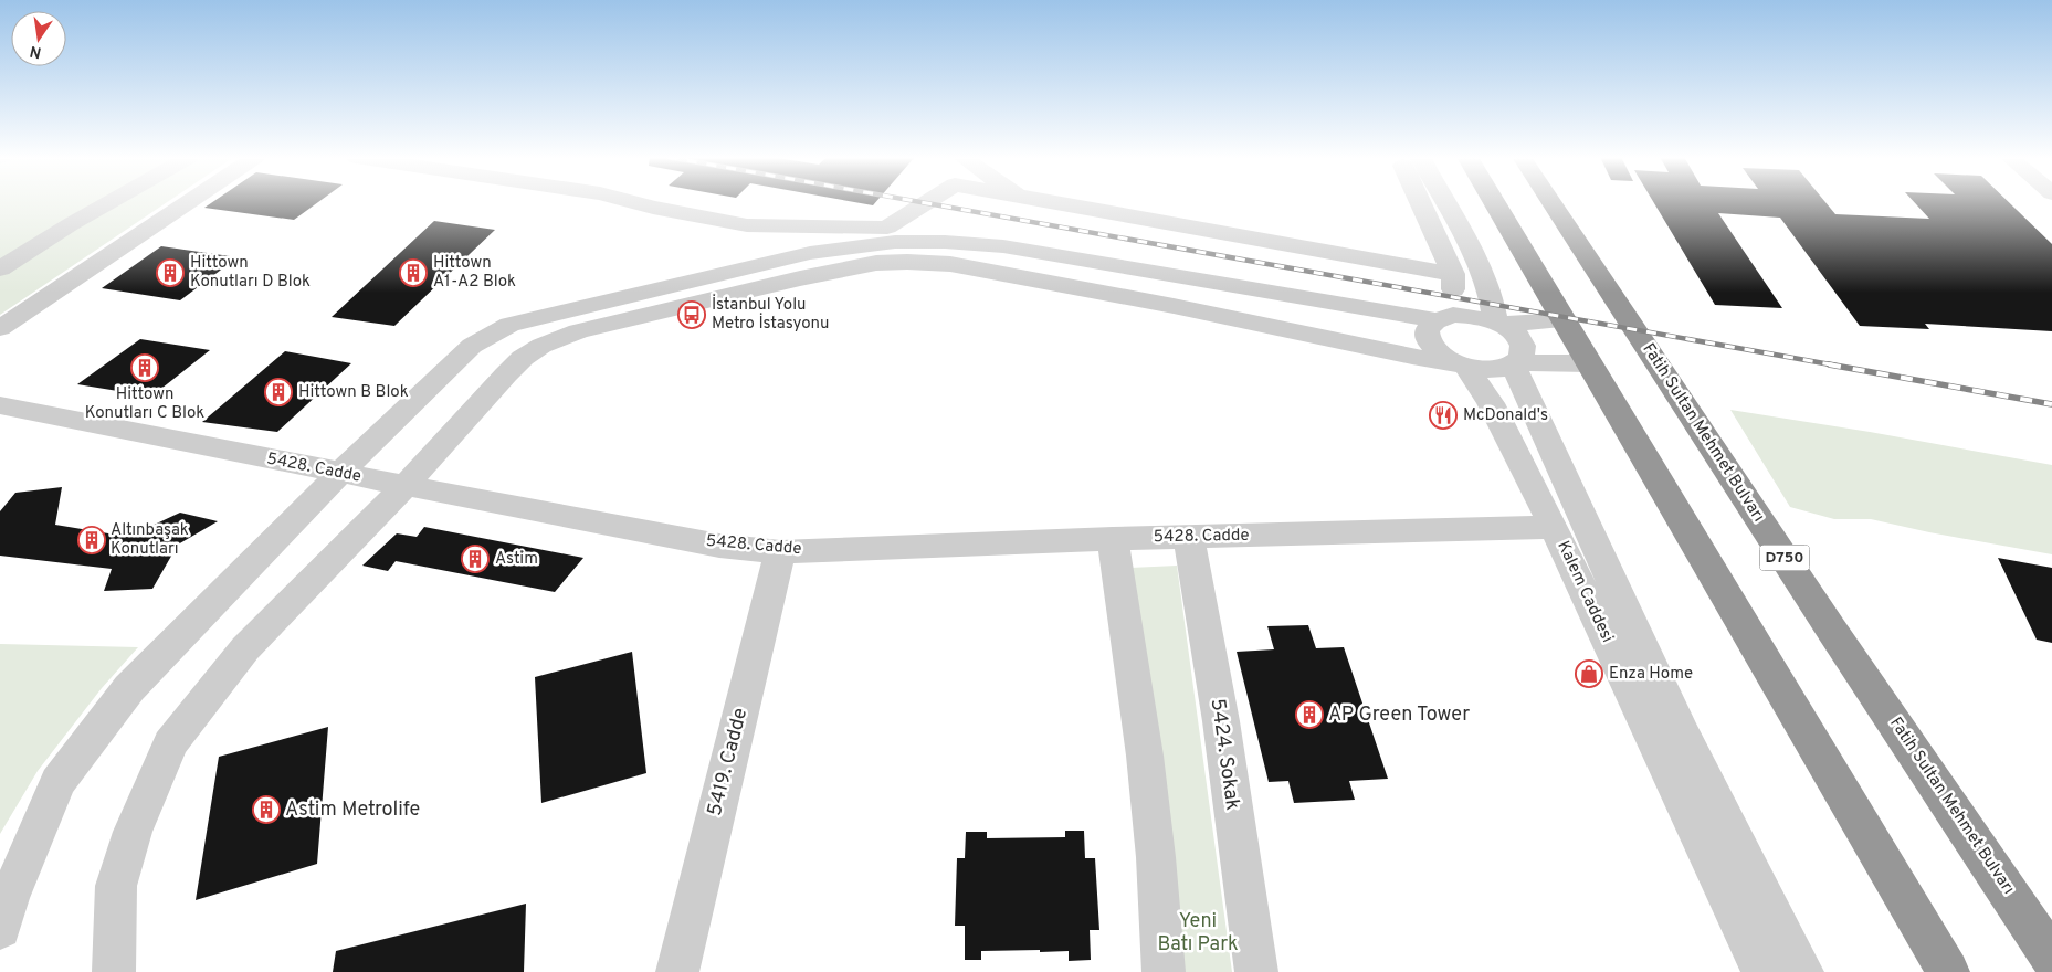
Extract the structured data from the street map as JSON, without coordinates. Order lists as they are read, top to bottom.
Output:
{
  "streets": {
    "highway": ["Fatih Sultan Mehmet Bulvarı", "D750"],
    "street": [
      "5428. Cadde",
      "Kalem Caddesi",
      "5424. Sokak",
      "5419. Cadde"
    ]
  },
  "crossings": [
    ["5428. Cadde", "Kalem Caddesi"],
    ["5428. Cadde", "5424. Sokak"],
    ["5428. Cadde", "5419. Cadde"]
  ],
  "parks": ["Yeni Batı Park"],
  "places": {
    "building": [
      "Hittown Konutları D Blok",
      "Hittown A1-A2 Blok",
      "Hittown Konutları C Blok",
      "Hittown B Blok",
      "Altınbaşak Konutları",
      "Astim",
      "AP Green Tower",
      "Astim Metrolife"
    ],
    "bus stop": ["İstanbul Yolu Metro İstasyonu"],
    "restaurant": ["McDonald's"],
    "shop": ["Enza Home"]
  },
  "north": "bottom"
}
